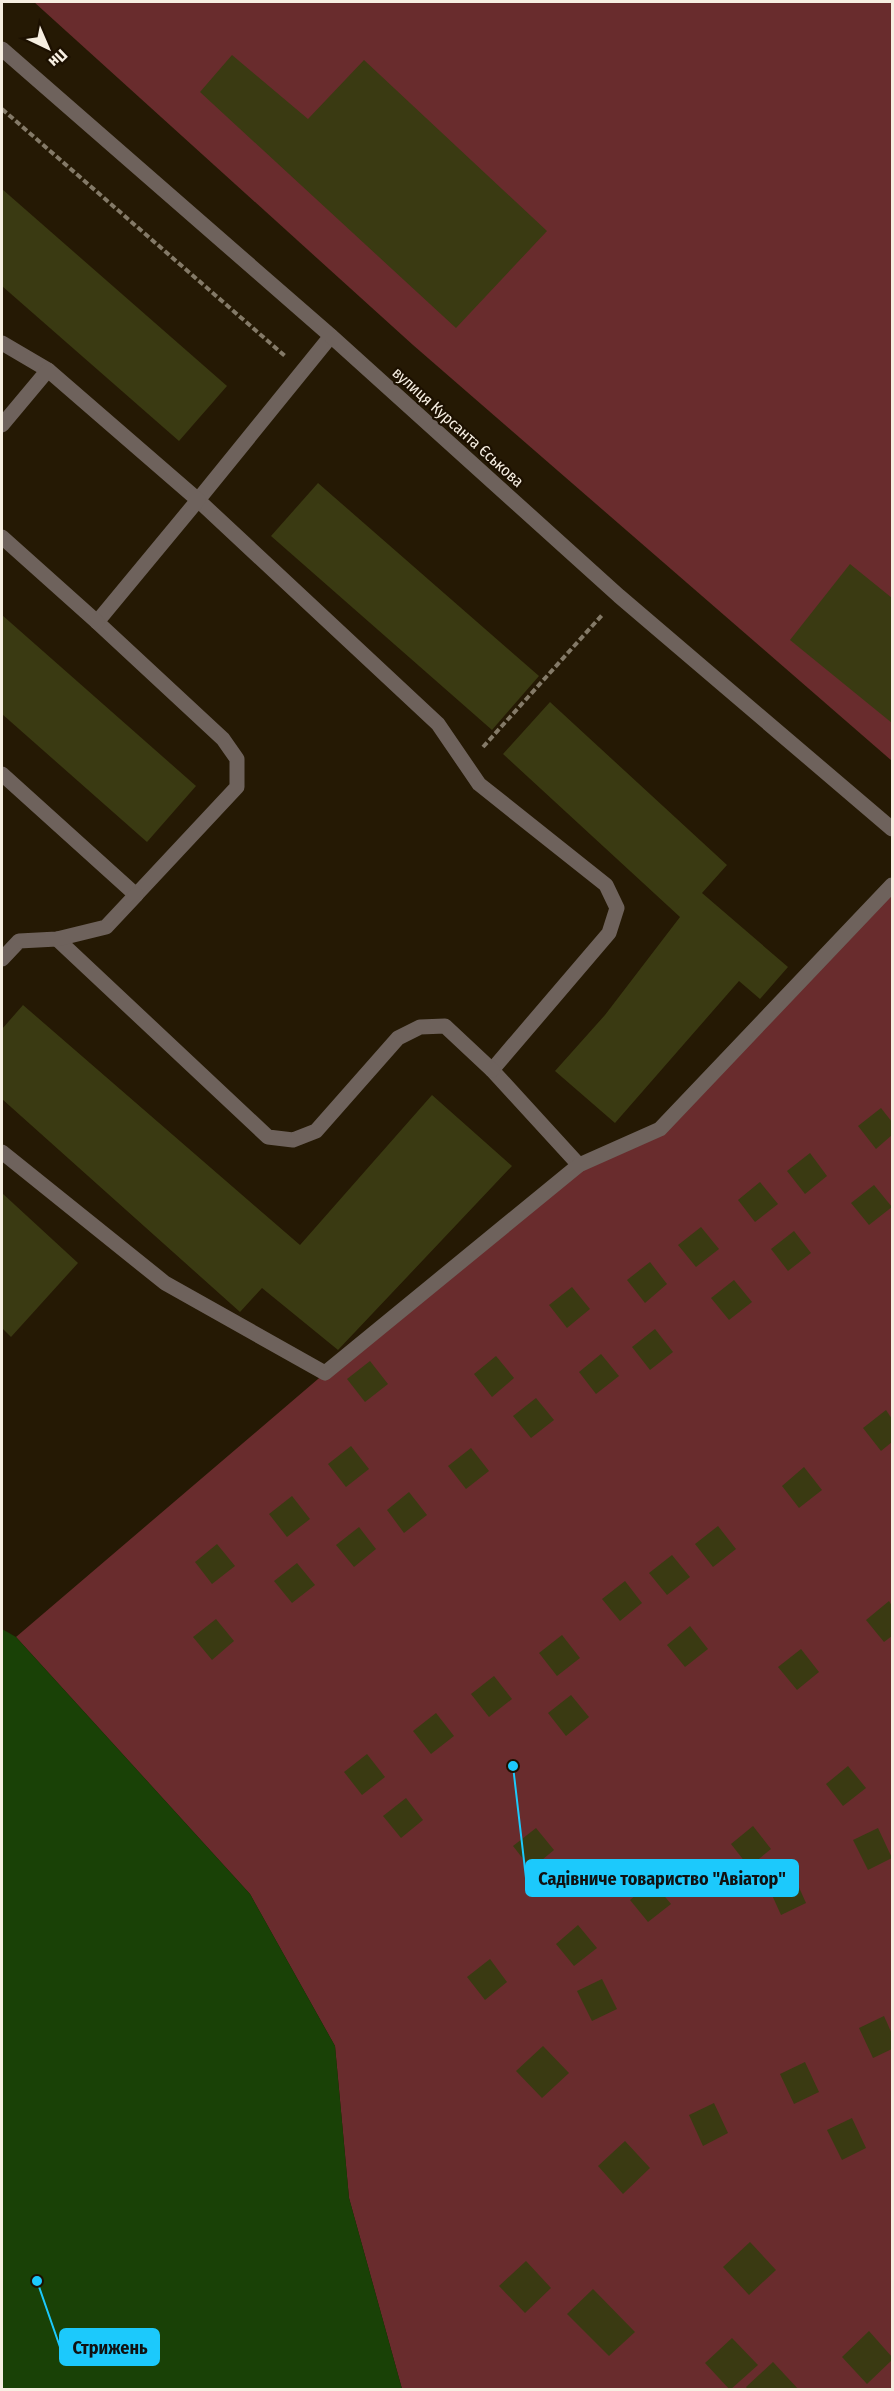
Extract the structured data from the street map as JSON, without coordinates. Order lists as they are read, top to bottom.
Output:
{
  "streets": {
    "street": ["вулиця Курсанта Єськова"]
  },
  "places": ["Садівниче товариство \"Авіатор\"", "Стрижень"],
  "north": "bottom right"
}
